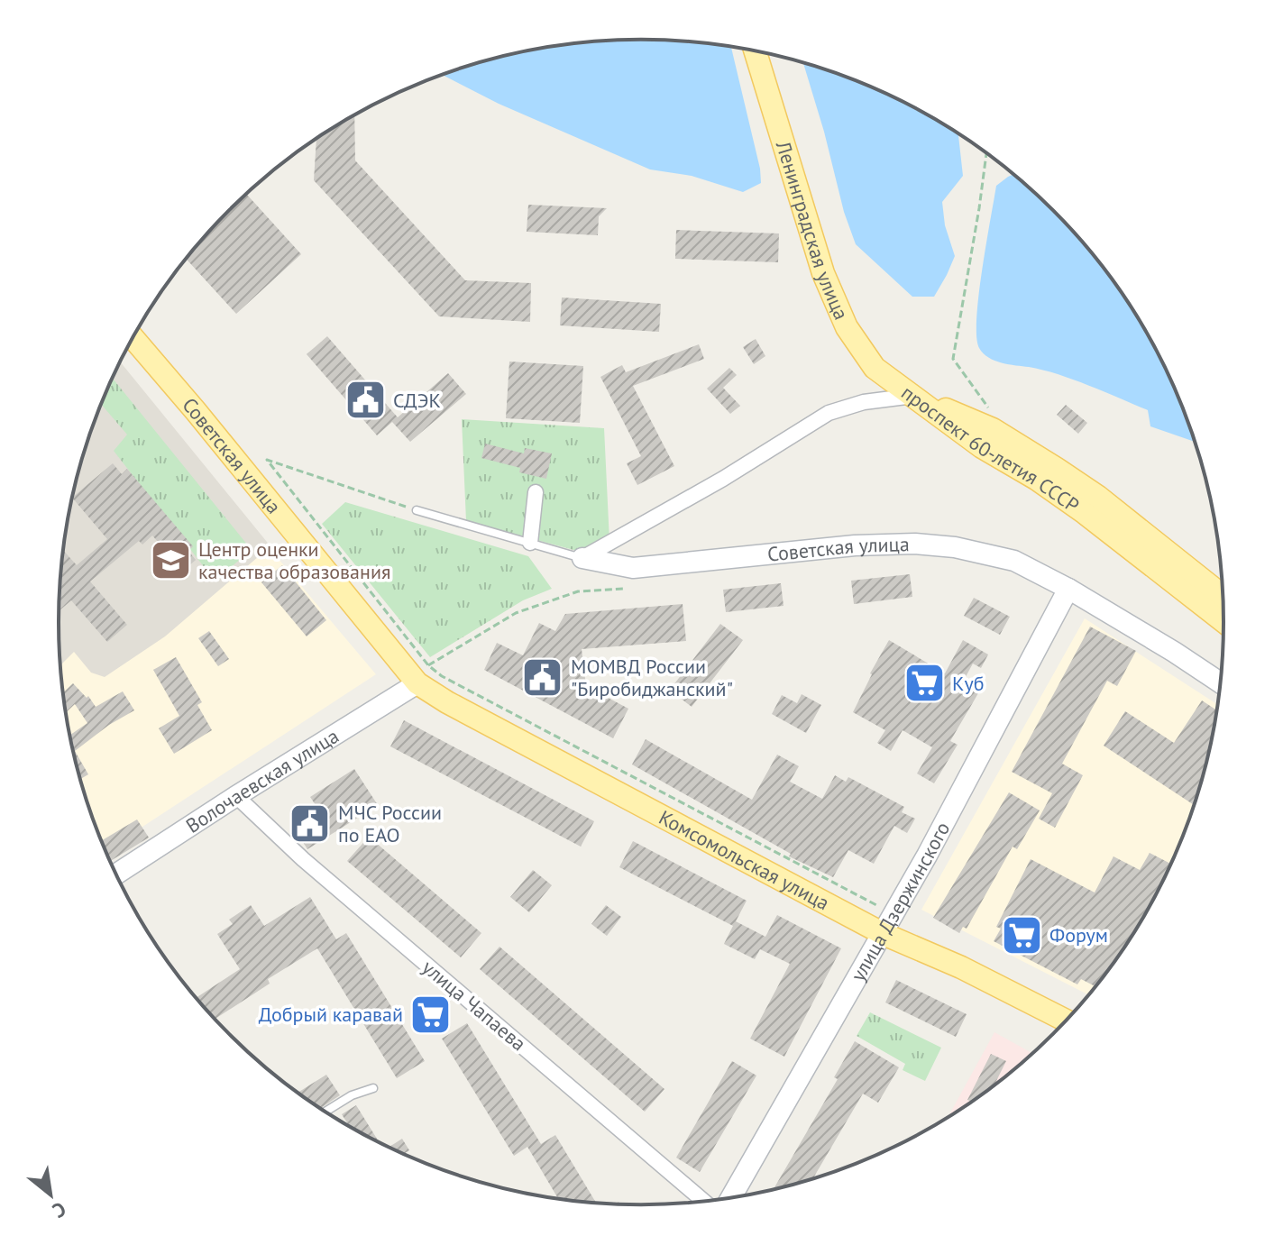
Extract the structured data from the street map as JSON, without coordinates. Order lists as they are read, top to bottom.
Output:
{
  "streets": {
    "main road": [
      "Ленинградская улица",
      "Советская улица",
      "проспект 60-летия СССР",
      "Волочаевская улица",
      "Комсомольская улица",
      "улица Дзержинского"
    ],
    "street": ["улица Чапаева"]
  },
  "crossings": [
    ["Ленинградская улица", "проспект 60-летия СССР"],
    ["Советская улица", "Волочаевская улица"],
    ["Советская улица", "Комсомольская улица"],
    ["Советская улица", "улица Дзержинского"],
    ["Волочаевская улица", "Комсомольская улица"],
    ["Волочаевская улица", "улица Чапаева"],
    ["Комсомольская улица", "улица Дзержинского"]
  ],
  "places": {
    "public building": ["СДЭК", "МОМВД России \"Биробиджанский\"", "МЧС России по ЕАО"],
    "school or university": ["Центр оценки качества образования"],
    "supermarket": ["Куб", "Форум", "Добрый каравай"]
  },
  "north": "bottom right"
}
